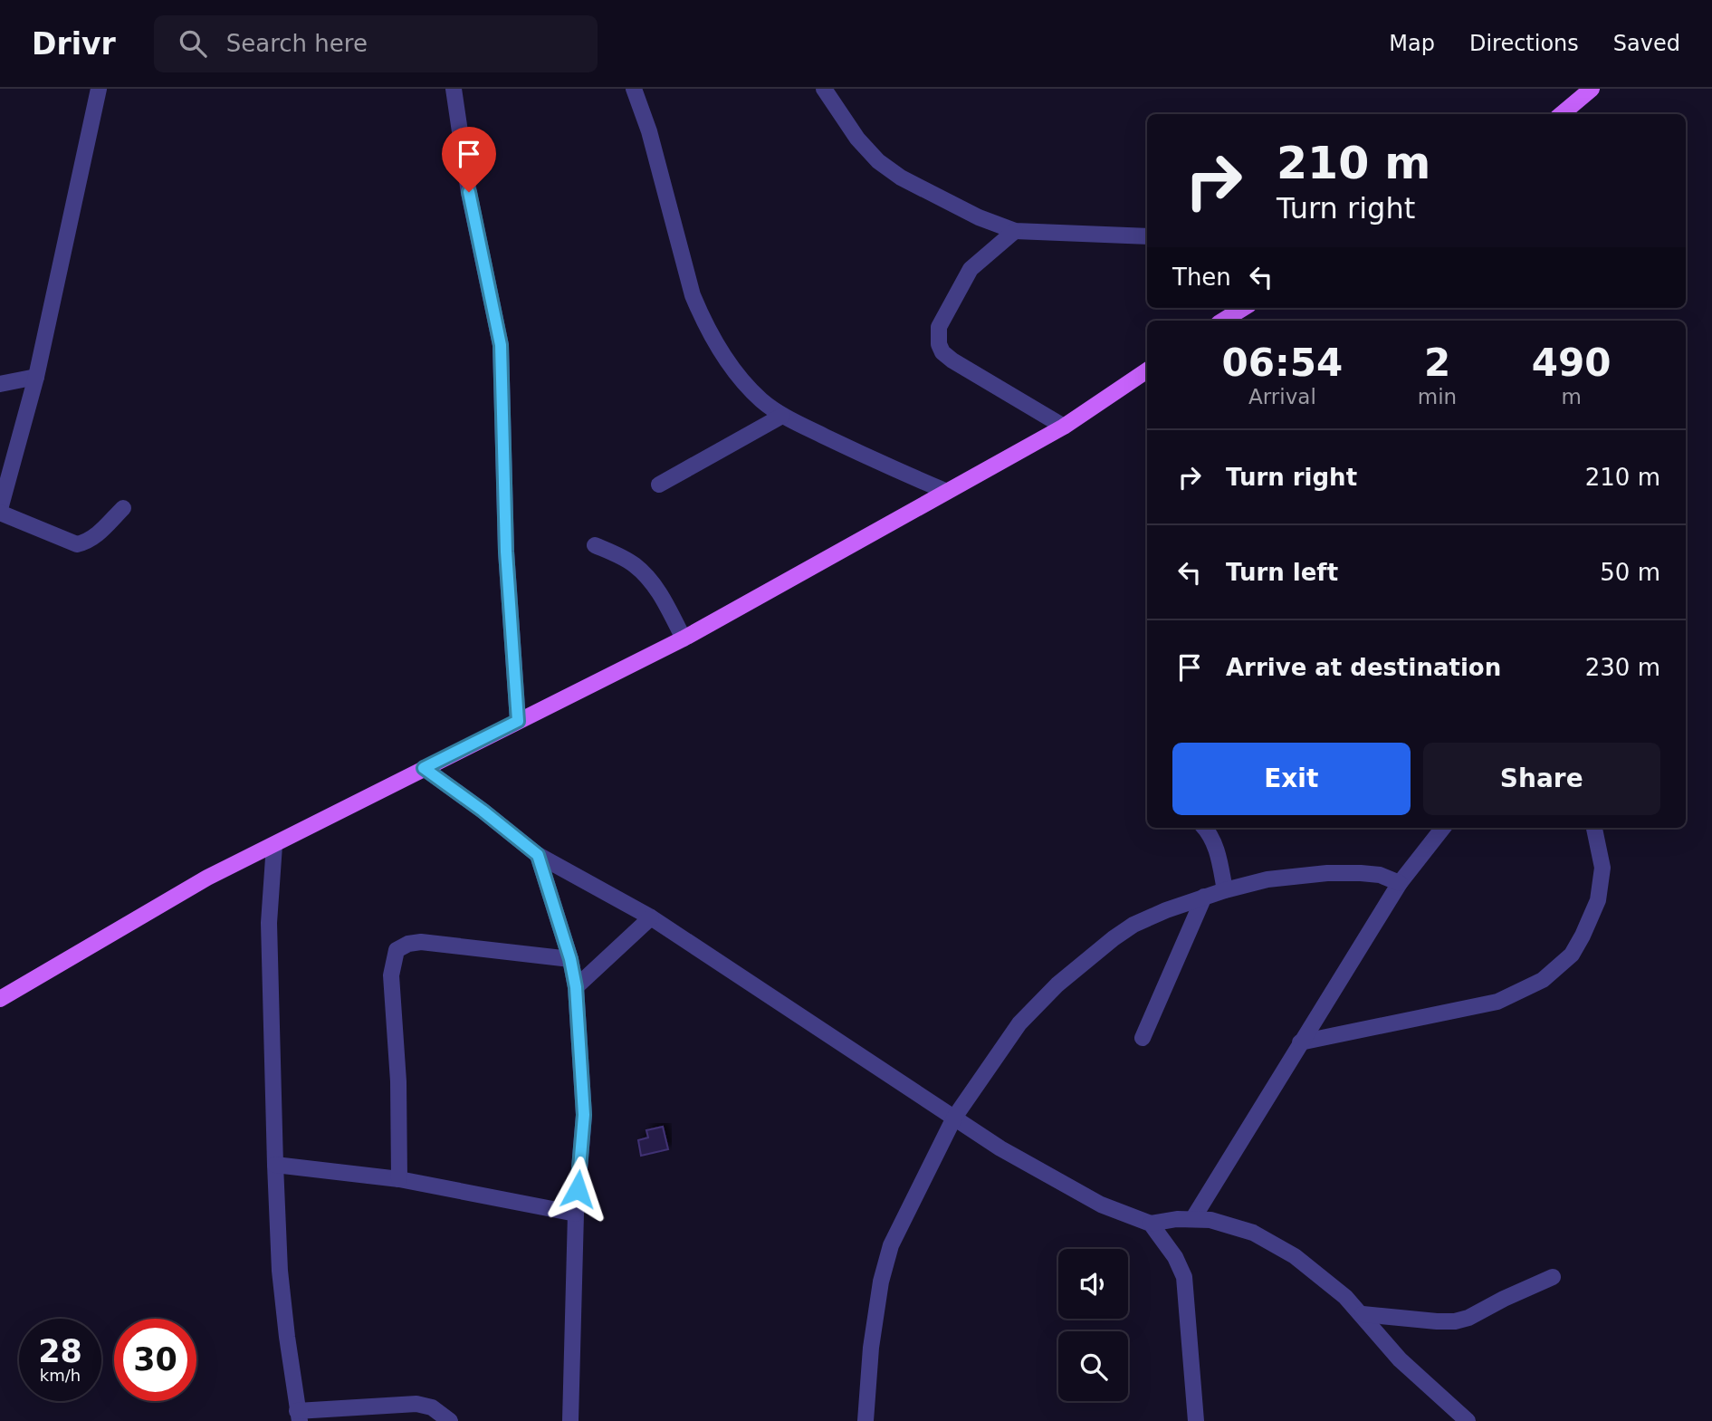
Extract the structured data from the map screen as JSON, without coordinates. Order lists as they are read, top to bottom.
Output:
{
  "page": {
    "header": "Drivr",
    "search": "Search here",
    "nav": ["Map", "Directions", "Saved"],
    "turn": ["210 m", "Turn right"],
    "then": "Then",
    "eta": [
      "06:54",
      "Arrival",
      "2",
      "min",
      "490",
      "m"
    ],
    "list": [
      {
        "name": "Turn right",
        "value": "210 m"
      },
      {
        "name": "Turn left",
        "value": "50 m"
      },
      {
        "name": "Arrive at destination",
        "value": "230 m"
      }
    ],
    "buttons": ["Exit", "Share"],
    "speed": "28 km/h",
    "limit": "30"
  }
}
